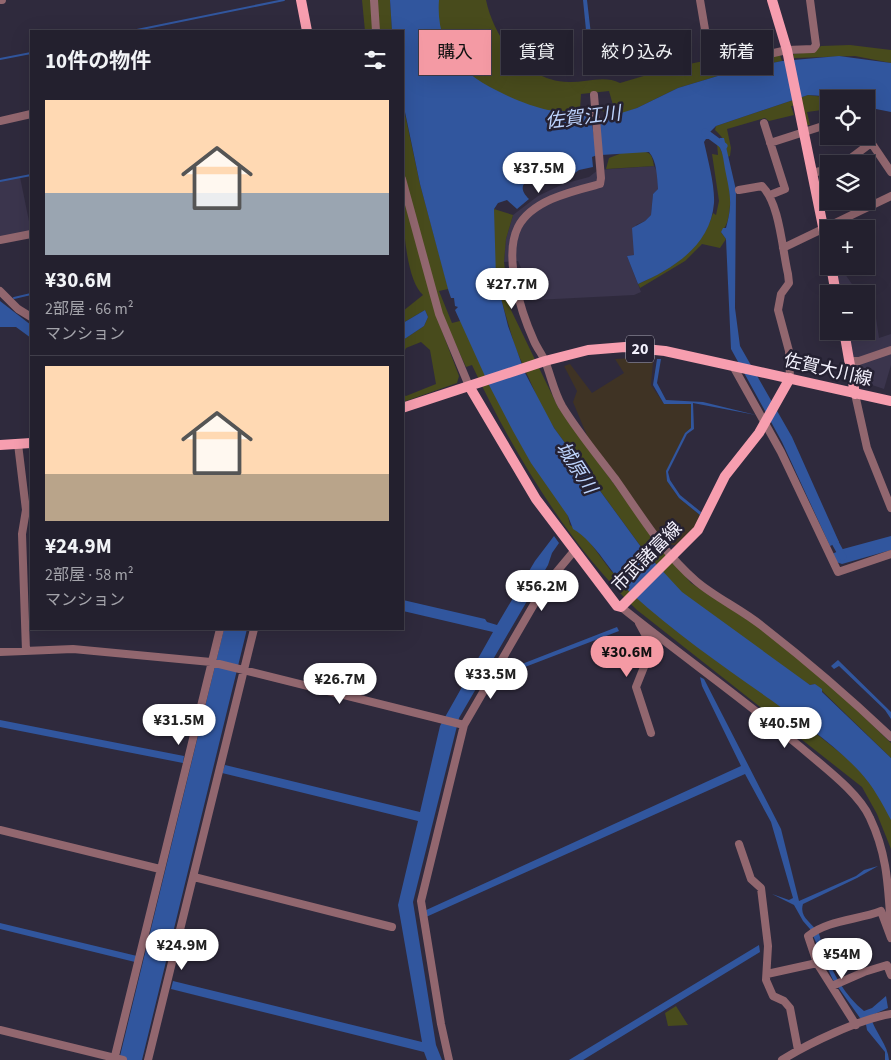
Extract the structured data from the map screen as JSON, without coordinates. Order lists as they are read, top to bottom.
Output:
{
  "streets": {
    "main road": ["20", "佐賀大川線", "市武諸富線"]
  },
  "crossings": [
    ["20", "佐賀大川線"],
    ["20", "市武諸富線"],
    ["佐賀大川線", "市武諸富線"]
  ],
  "water": ["佐賀江川", "城原川"],
  "page": {
    "chip": [
      "購入",
      "賃貸",
      "絞り込み",
      "新着"
    ],
    "heading": "10件の物件",
    "map_buttons": ["+", "−"],
    "list": [
      {
        "name": "¥30.6M",
        "note": "2部屋 · 66 m² · マンション"
      },
      {
        "name": "¥24.9M",
        "note": "2部屋 · 58 m² · マンション"
      }
    ],
    "price": [
      "¥37.5M",
      "¥27.7M",
      "¥56.2M",
      "¥30.6M",
      "¥33.5M",
      "¥26.7M",
      "¥31.5M",
      "¥40.5M",
      "¥24.9M",
      "¥54M"
    ]
  }
}
